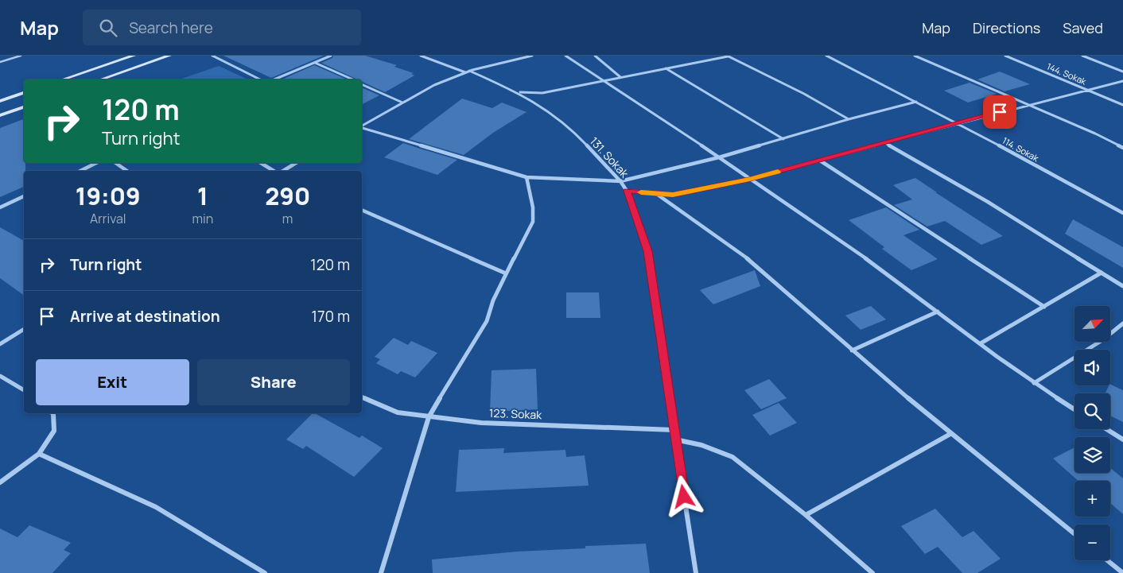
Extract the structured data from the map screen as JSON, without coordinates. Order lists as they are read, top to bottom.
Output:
{
  "streets": {
    "street": [
      "144. Sokak",
      "114. Sokak",
      "131. Sokak",
      "123. Sokak"
    ]
  },
  "crossings": [
    ["131. Sokak", "123. Sokak"]
  ],
  "north": "top right",
  "page": {
    "header": "Map",
    "search": "Search here",
    "nav": ["Map", "Directions", "Saved"],
    "turn": ["120 m", "Turn right"],
    "eta": [
      "19:09",
      "Arrival",
      "1",
      "min",
      "290",
      "m"
    ],
    "list": [
      {
        "name": "Turn right",
        "value": "120 m"
      },
      {
        "name": "Arrive at destination",
        "value": "170 m"
      }
    ],
    "map_buttons": ["+", "−"],
    "buttons": ["Exit", "Share"]
  }
}
